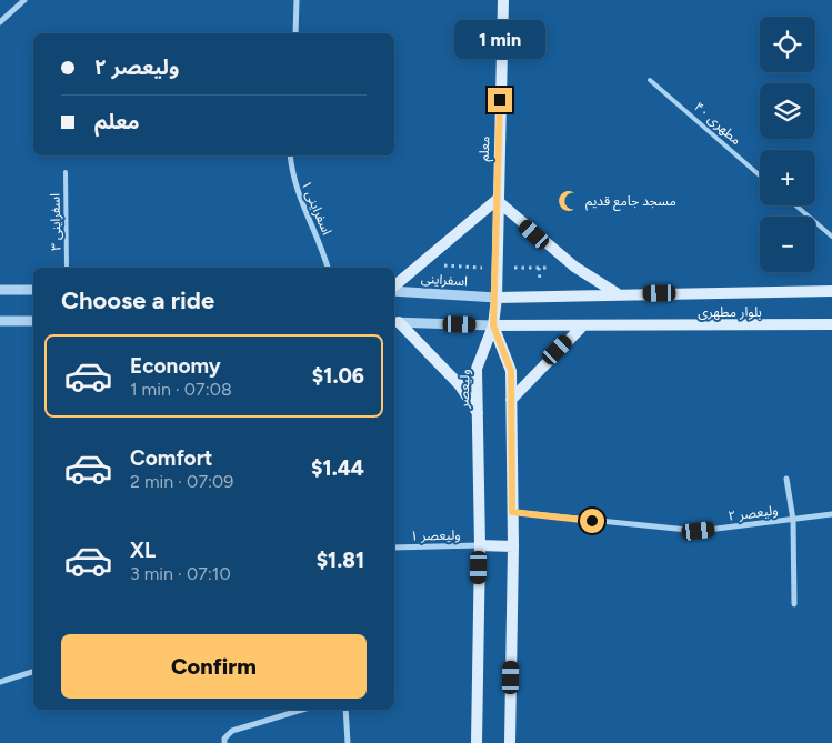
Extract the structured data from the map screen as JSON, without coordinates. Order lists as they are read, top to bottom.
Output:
{
  "streets": {
    "main road": ["معلم", "بلوار مطهری", "ولیعصر"],
    "street": [
      "اسفراینی ۱",
      "اسفراینی",
      "ولیعصر ۲",
      "ولیعصر ۱"
    ],
    "lane": ["مطهری ۴۰", "اسفراینی ۳"]
  },
  "crossings": [
    ["معلم", "اسفراینی"],
    ["معلم", "بلوار مطهری"],
    ["معلم", "ولیعصر"],
    ["اسفراینی", "بلوار مطهری"],
    ["بلوار مطهری", "ولیعصر"],
    ["ولیعصر", "ولیعصر ۱"]
  ],
  "places": {
    "mosque": ["مسجد جامع قدیم"]
  },
  "page": {
    "map_buttons": ["+", "−"],
    "bubble": "1 min",
    "banner": ["ولیعصر ۲", "معلم"],
    "heading": "Choose a ride",
    "list": [
      {
        "name": "Economy",
        "note": "1 min · 07:08",
        "value": "$1.06"
      },
      {
        "name": "Comfort",
        "note": "2 min · 07:09",
        "value": "$1.44"
      },
      {
        "name": "XL",
        "note": "3 min · 07:10",
        "value": "$1.81"
      }
    ],
    "buttons": "Confirm"
  }
}
